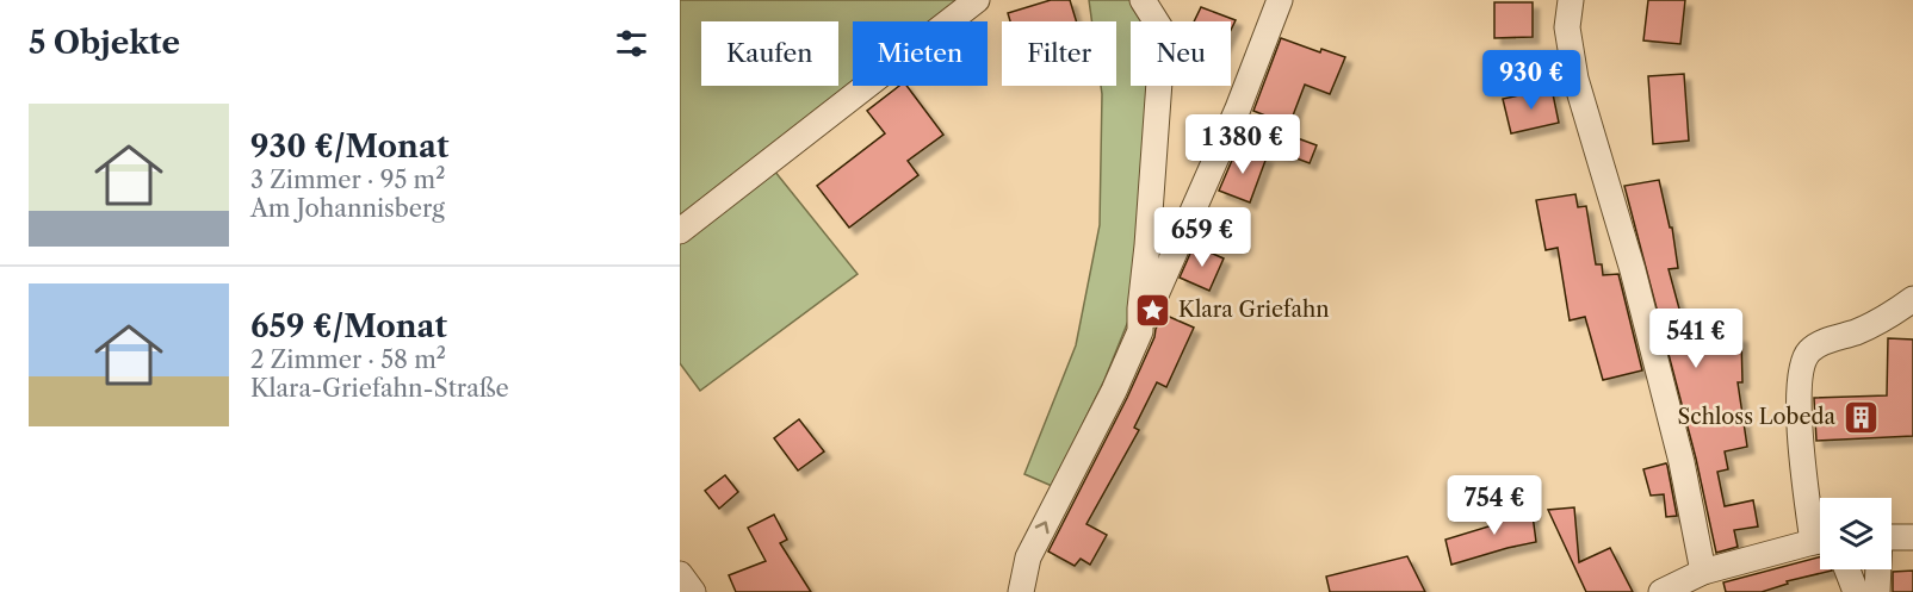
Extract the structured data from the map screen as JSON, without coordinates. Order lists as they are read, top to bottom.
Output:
{
  "places": {
    "place": ["Klara Griefahn"],
    "building": ["Schloss Lobeda"]
  },
  "page": {
    "heading": "5 Objekte",
    "chip": [
      "Kaufen",
      "Mieten",
      "Filter",
      "Neu"
    ],
    "price": [
      "930 €",
      "1 380 €",
      "659 €",
      "541 €",
      "754 €"
    ],
    "list": [
      {
        "name": "930 €/Monat",
        "note": "3 Zimmer · 95 m² · Am Johannisberg"
      },
      {
        "name": "659 €/Monat",
        "note": "2 Zimmer · 58 m² · Klara-Griefahn-Straße"
      }
    ]
  }
}
